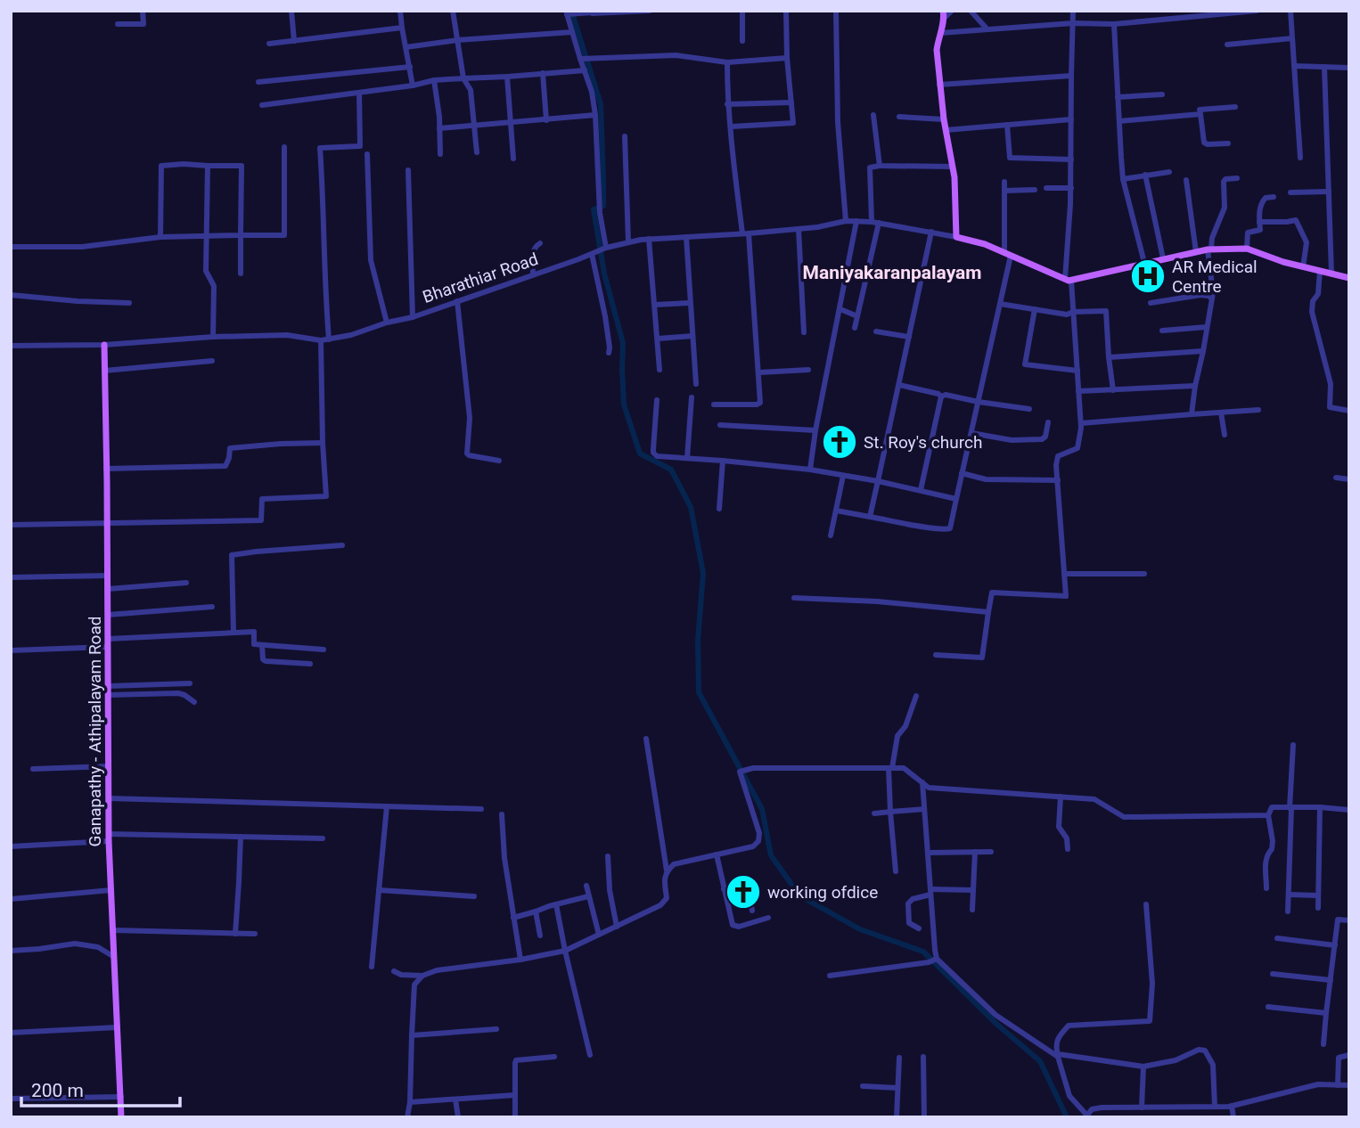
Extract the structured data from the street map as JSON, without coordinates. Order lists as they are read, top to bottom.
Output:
{
  "streets": {
    "main road": ["Bharathiar Road", "Ganapathy - Athipalayam Road"]
  },
  "crossings": [
    ["Bharathiar Road", "Ganapathy - Athipalayam Road"]
  ],
  "districts": ["Maniyakaranpalayam"],
  "places": {
    "hospital": ["AR Medical Centre"],
    "church": ["St. Roy's church", "working ofdice"]
  },
  "scale_bar": "200 m"
}
